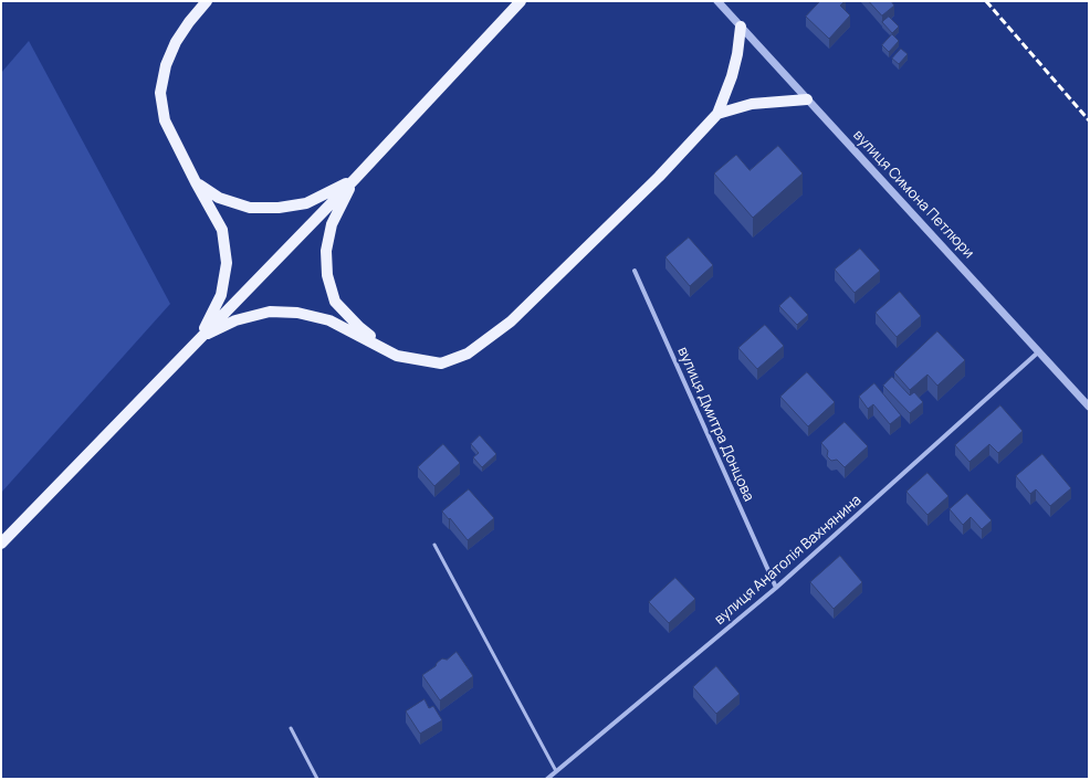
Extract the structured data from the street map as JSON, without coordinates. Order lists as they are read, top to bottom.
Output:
{
  "streets": {
    "street": ["вулиця Симона Петлюри", "вулиця Дмитра Донцова", "вулиця Анатолія Вахнянина"]
  },
  "crossings": [
    ["вулиця Симона Петлюри", "вулиця Анатолія Вахнянина"],
    ["вулиця Дмитра Донцова", "вулиця Анатолія Вахнянина"]
  ]
}
